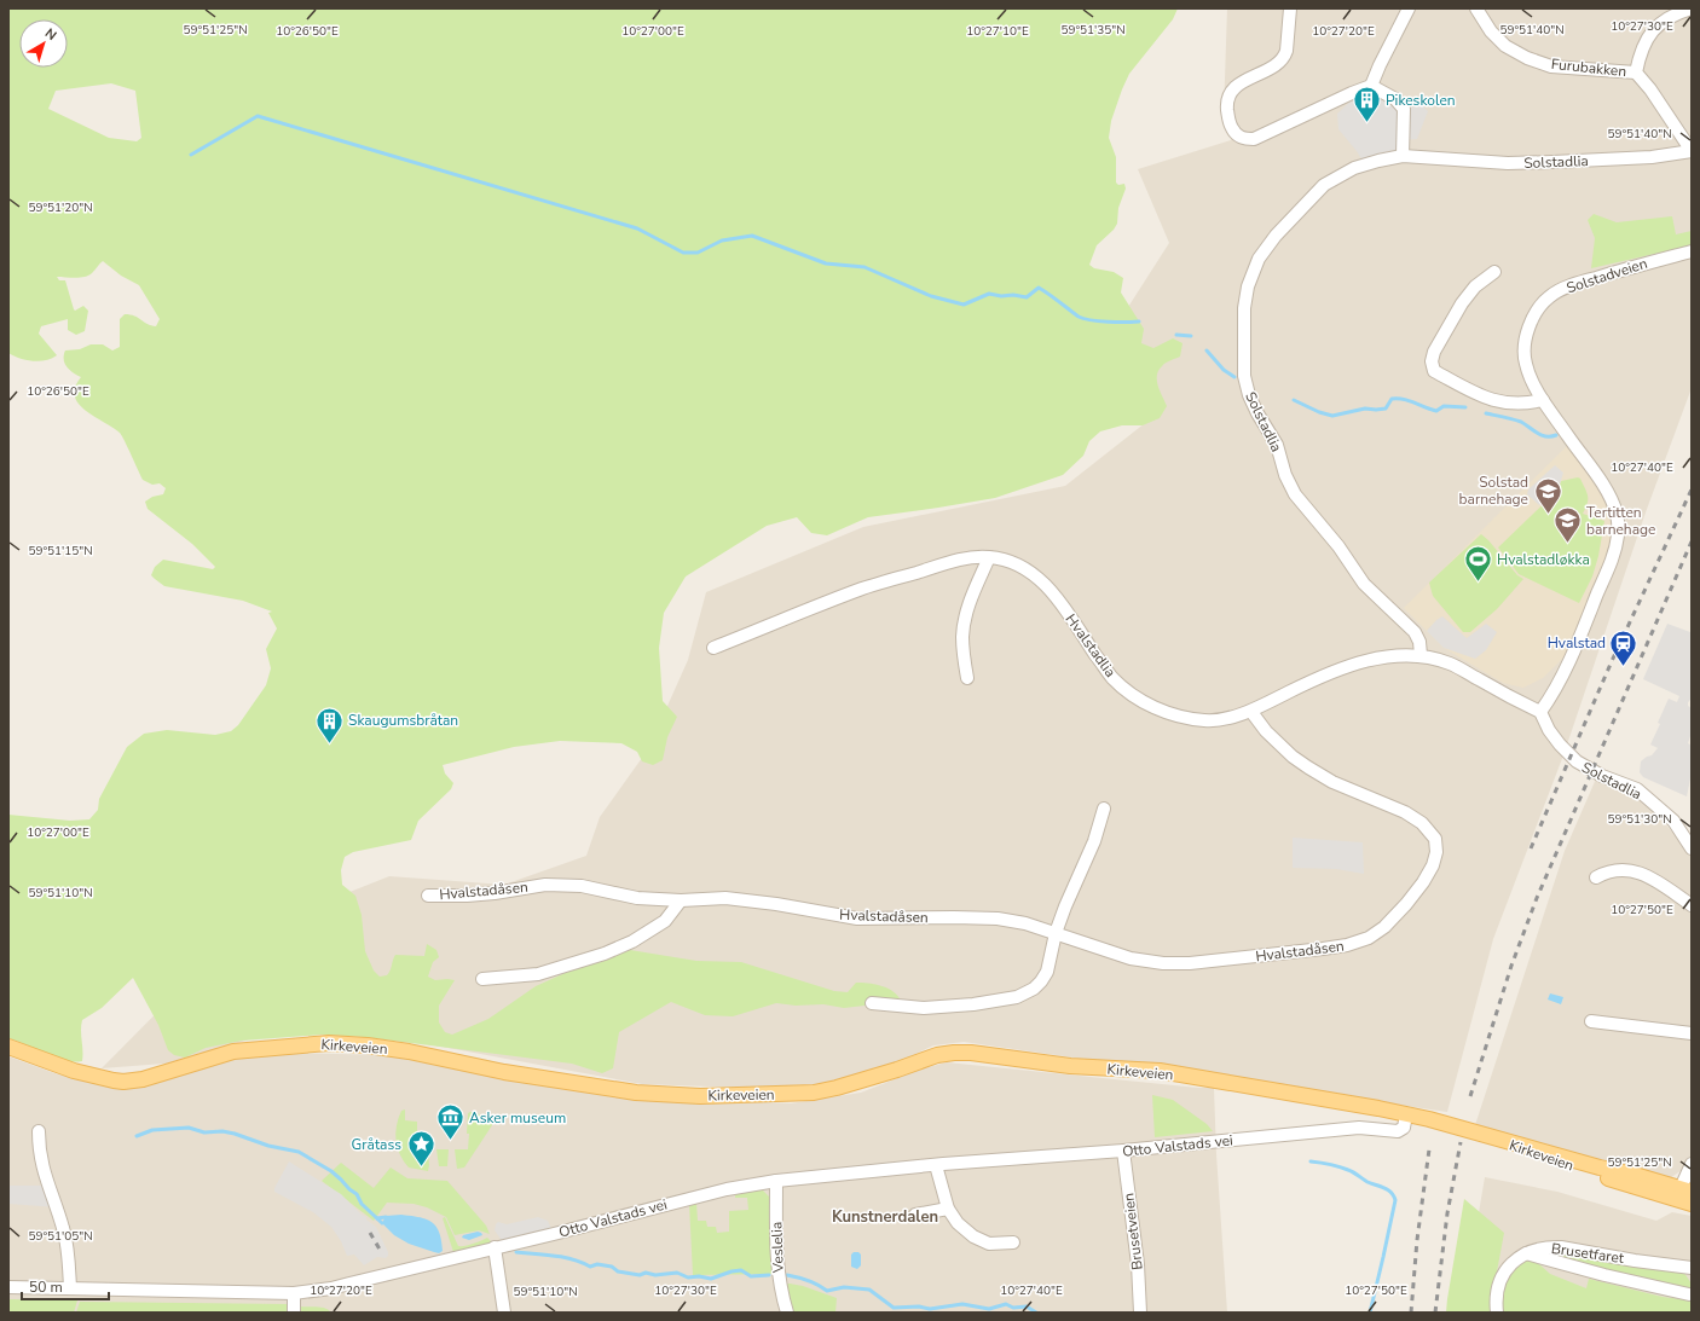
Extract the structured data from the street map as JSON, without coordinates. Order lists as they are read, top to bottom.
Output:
{
  "streets": {
    "main road": ["Kirkeveien"],
    "street": [
      "Furubakken",
      "Solstadlia",
      "Solstadveien",
      "Hvalstadlia",
      "Hvalstadåsen",
      "Otto Valstads vei",
      "Brusetveien",
      "Veslelia",
      "Brusetfaret"
    ]
  },
  "crossings": [
    ["Solstadlia", "Solstadveien"],
    ["Solstadlia", "Hvalstadlia"],
    ["Hvalstadlia", "Hvalstadåsen"],
    ["Kirkeveien", "Otto Valstads vei"],
    ["Otto Valstads vei", "Brusetveien"],
    ["Otto Valstads vei", "Veslelia"]
  ],
  "districts": ["Kunstnerdalen"],
  "places": {
    "building": ["Pikeskolen", "Skaugumsbråtan"],
    "school or university": ["Solstad barnehage", "Tertitten barnehage"],
    "sports": ["Hvalstadløkka"],
    "station": ["Hvalstad"],
    "museum": ["Asker museum"],
    "place": ["Gråtass"]
  },
  "scale_bar": "50 m",
  "north": "top right",
  "coordinates": [
    "10°27'30\"E",
    "59°51'25\"N",
    "59°51'35\"N",
    "59°51'40\"N",
    "10°26'50\"E",
    "10°27'10\"E",
    "10°27'20\"E",
    "10°27'00\"E",
    "59°51'20\"N",
    "10°27'40\"E",
    "59°51'15\"N",
    "59°51'30\"N",
    "59°51'10\"N",
    "10°27'50\"E",
    "59°51'05\"N"
  ]
}
